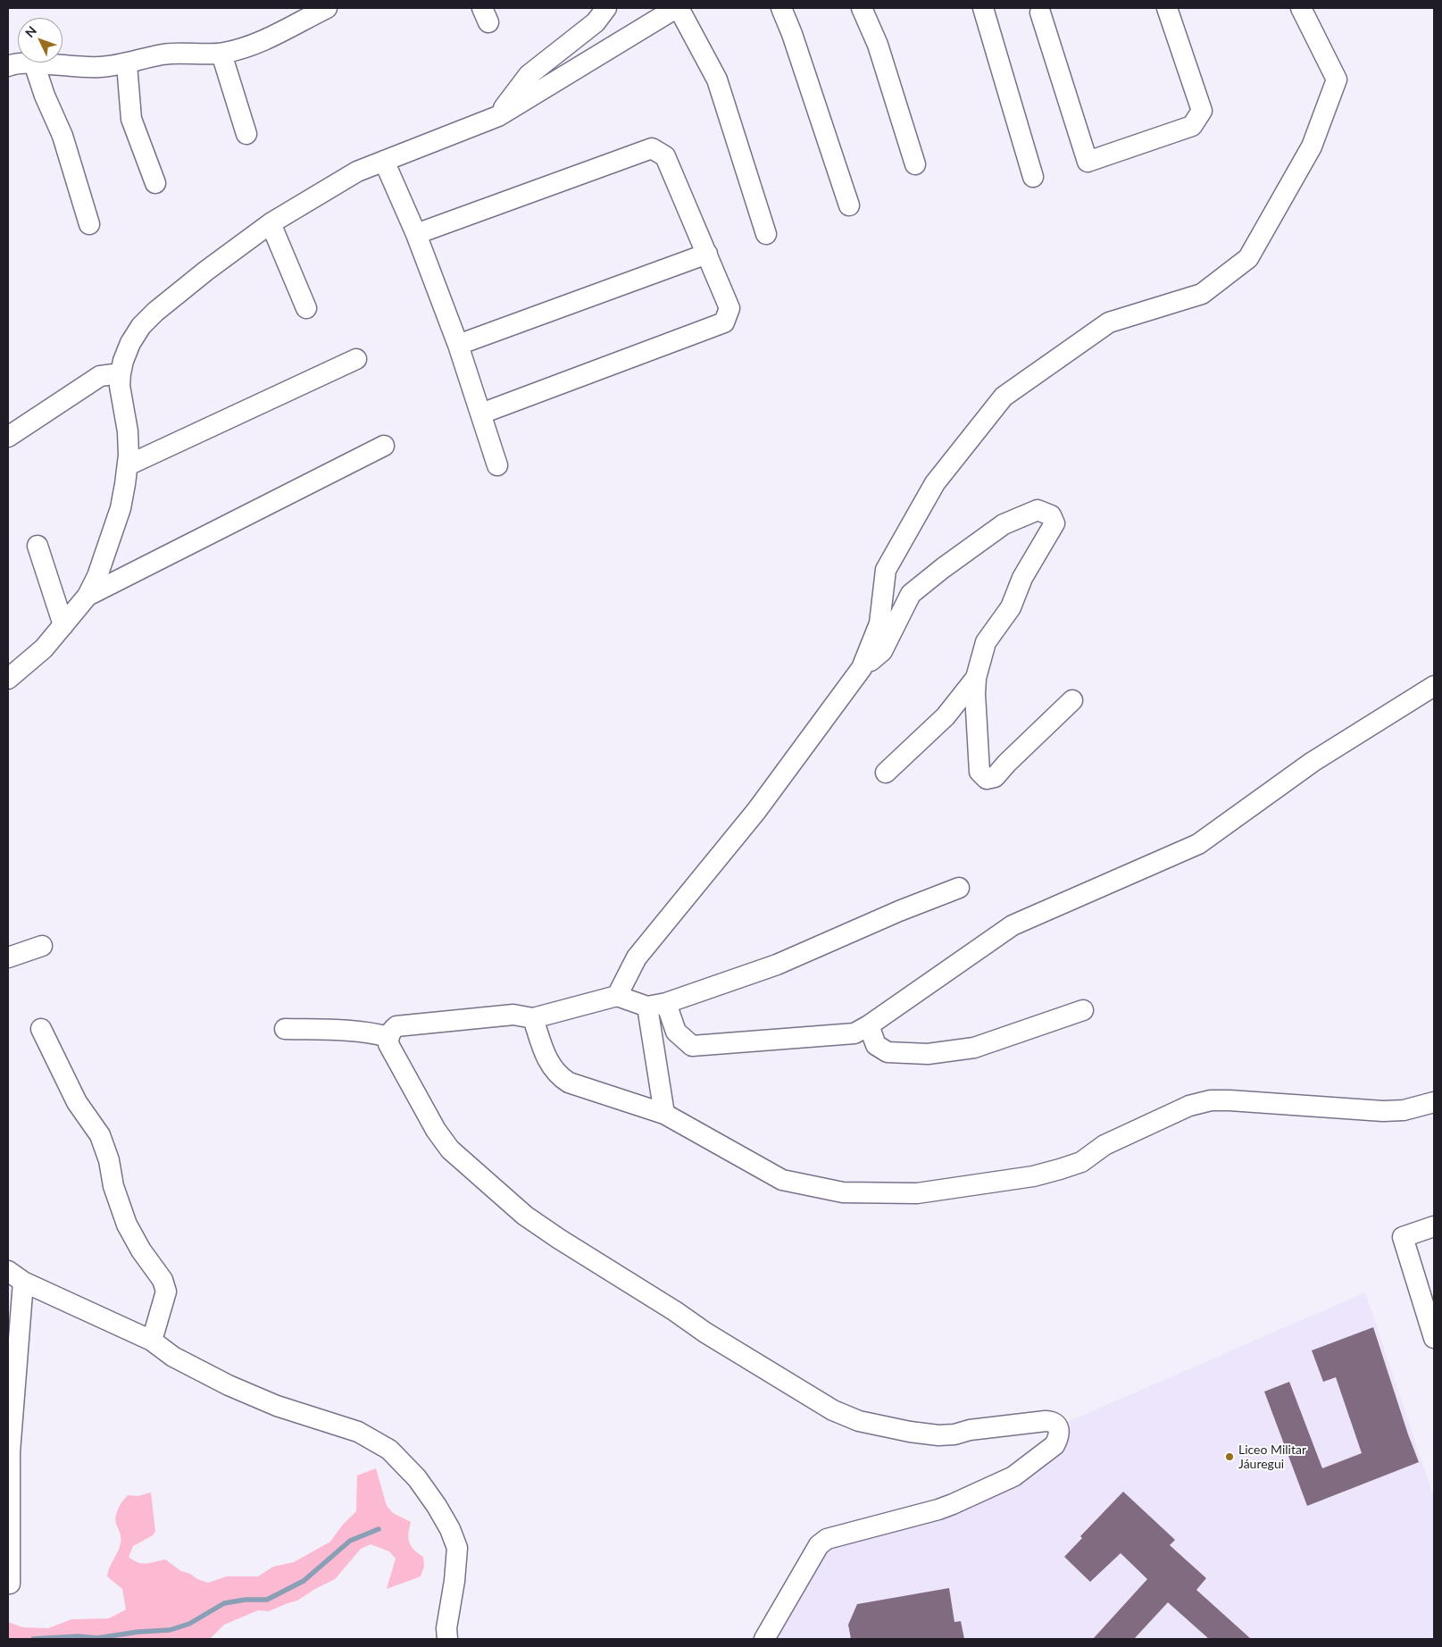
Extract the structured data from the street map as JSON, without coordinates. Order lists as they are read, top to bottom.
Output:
{
  "places": ["Liceo Militar Jáuregui"],
  "north": "top left"
}
